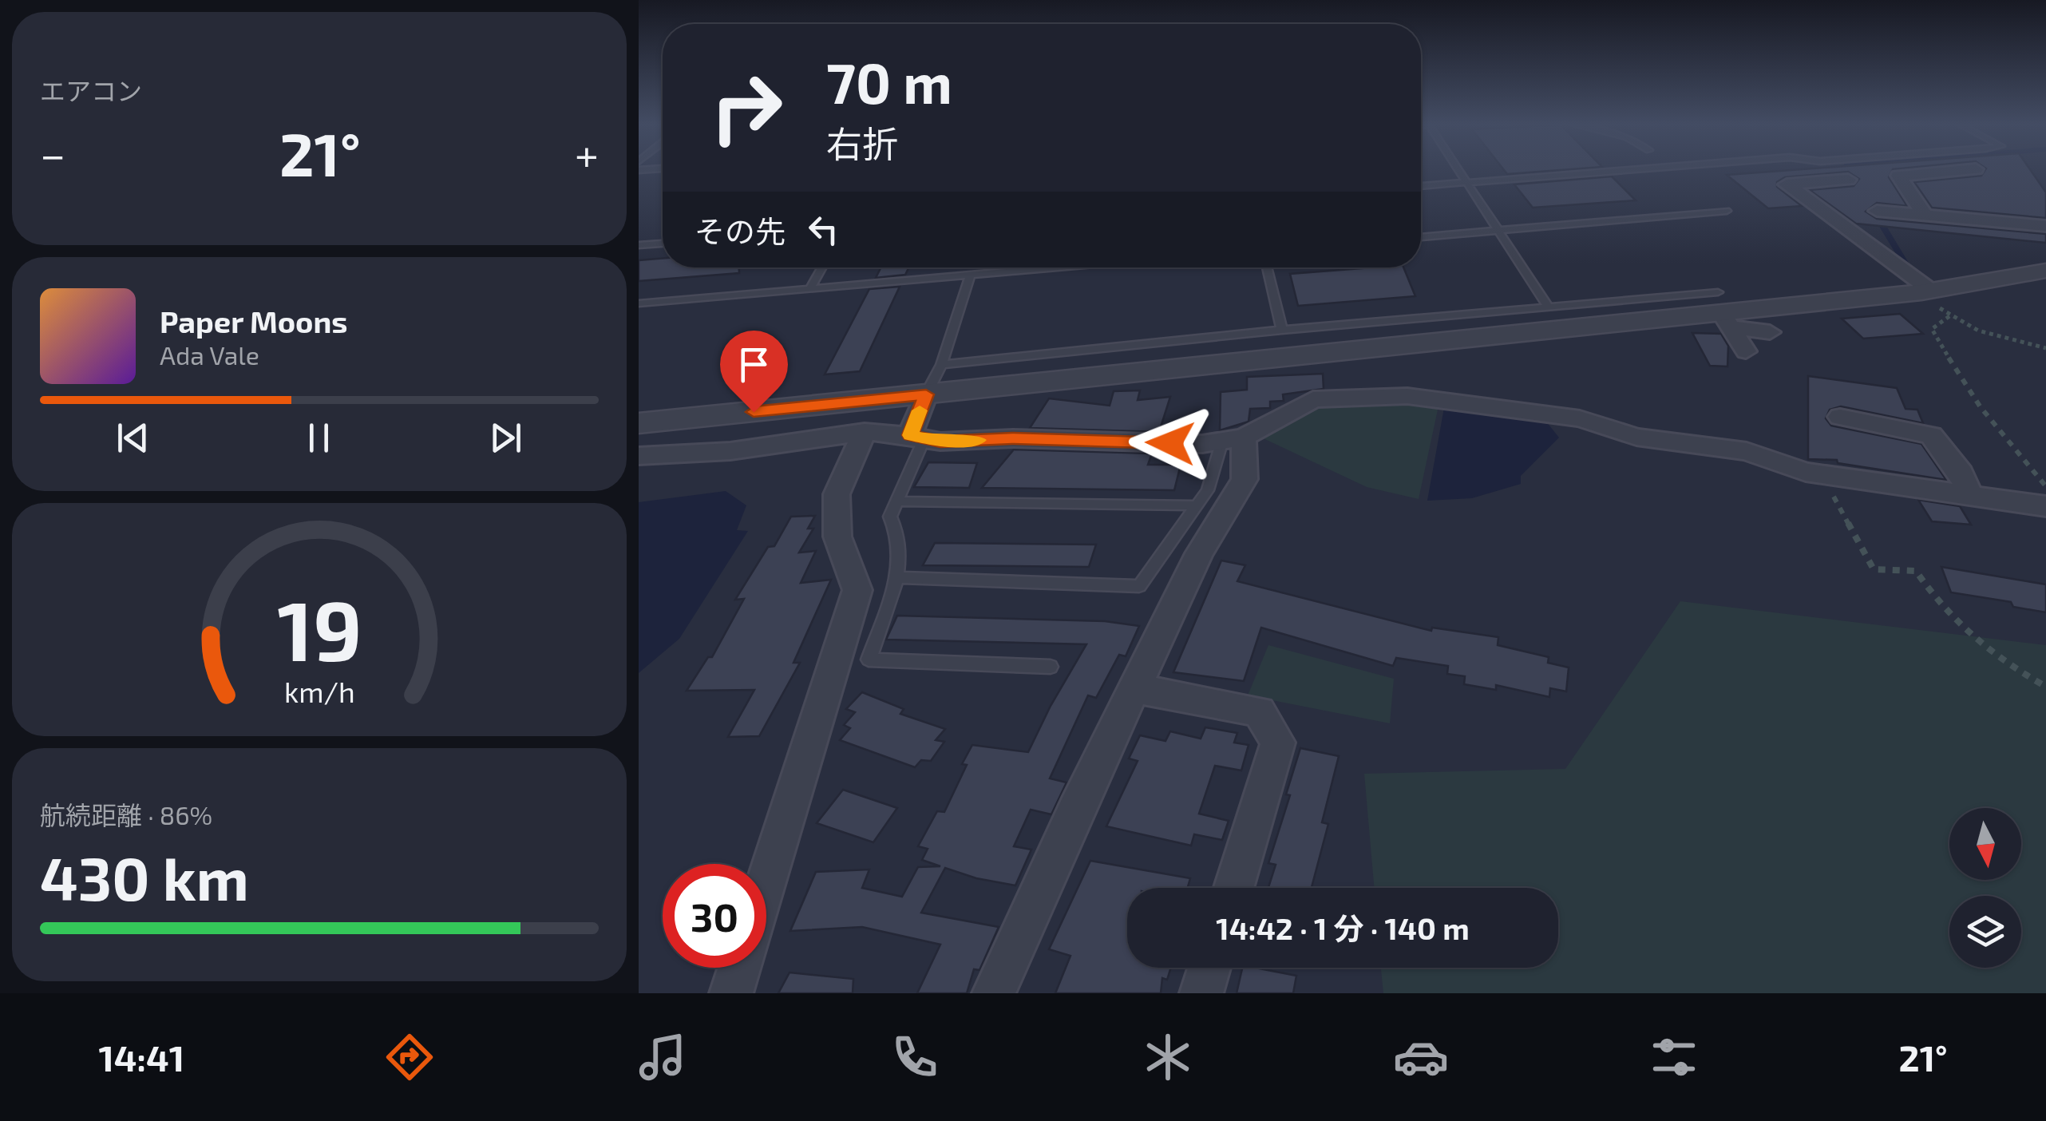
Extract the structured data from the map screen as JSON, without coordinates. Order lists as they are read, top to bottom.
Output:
{
  "north": "bottom",
  "page": {
    "tile": [
      "エアコン",
      ["航続距離 · 86%", "430 km"]
    ],
    "turn": ["70 m", "右折"],
    "heat": ["−", "21°", "+"],
    "then": "その先",
    "song": ["Paper Moons", "Ada Vale"],
    "limit": "30",
    "trip": "14:42 · 1 分 · 140 m",
    "tabs": ["14:41", "21°"],
    "gauge": ["19", "km/h"]
  }
}
